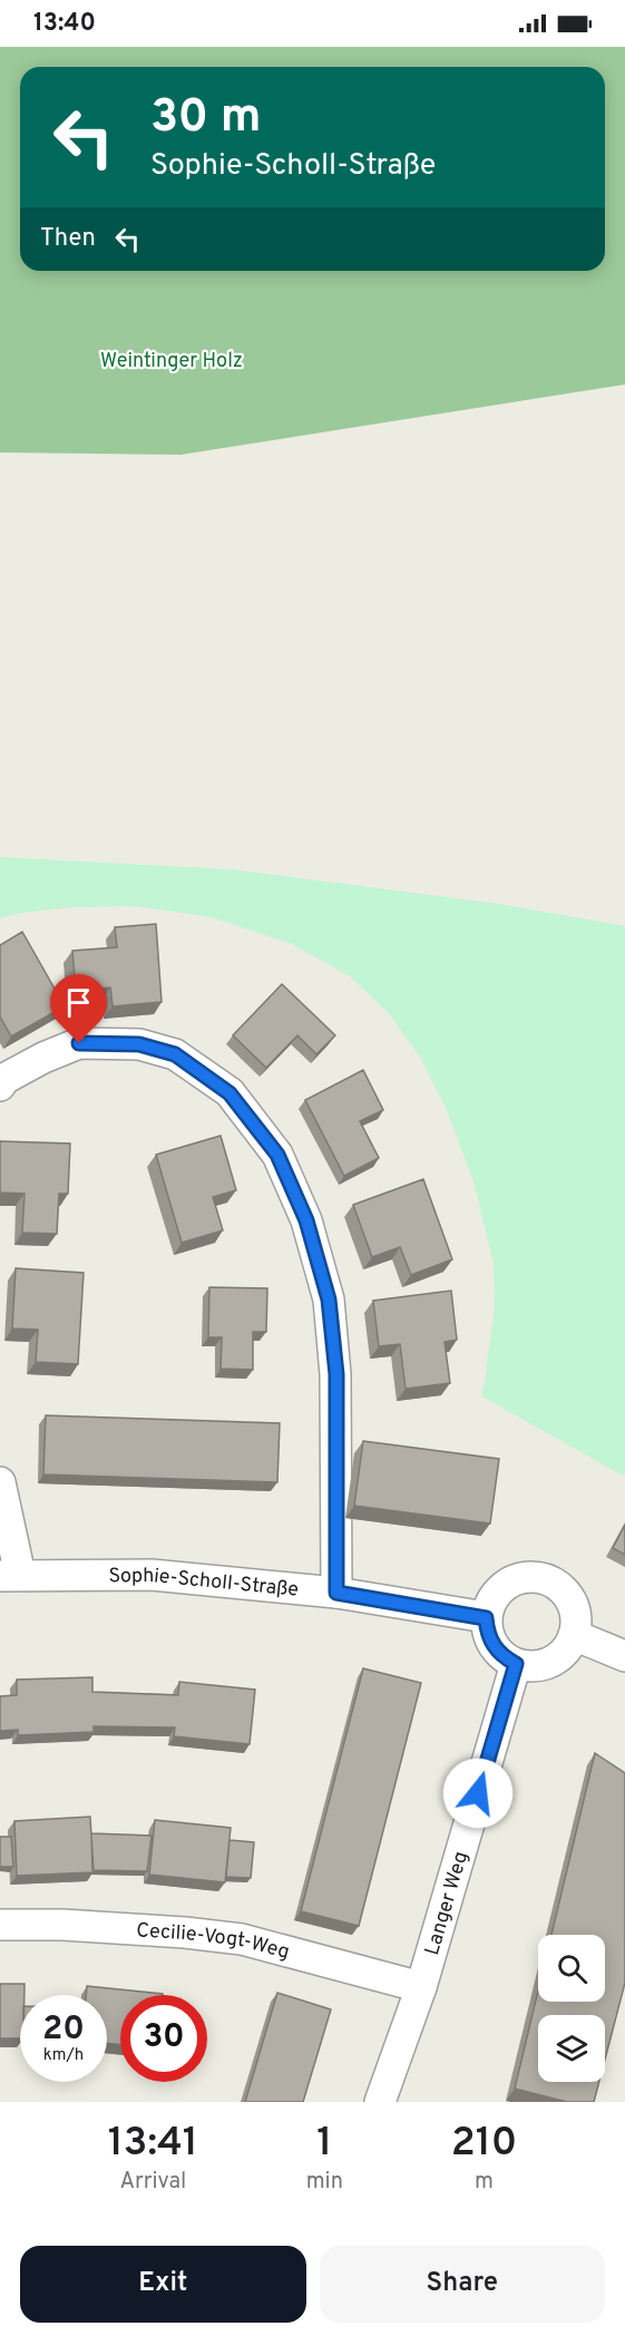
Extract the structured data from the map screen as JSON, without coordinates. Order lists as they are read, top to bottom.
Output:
{
  "streets": {
    "street": ["Sophie-Scholl-Straße", "Langer Weg", "Cecilie-Vogt-Weg"]
  },
  "crossings": [
    ["Sophie-Scholl-Straße", "Langer Weg"],
    ["Langer Weg", "Cecilie-Vogt-Weg"]
  ],
  "parks": ["Weintinger Holz"],
  "page": {
    "status": "13:40",
    "turn": ["30 m", "Sophie-Scholl-Straße"],
    "then": "Then",
    "speed": "20 km/h",
    "limit": "30",
    "eta": [
      "13:41",
      "Arrival",
      "1",
      "min",
      "210",
      "m"
    ],
    "buttons": ["Exit", "Share"]
  }
}
